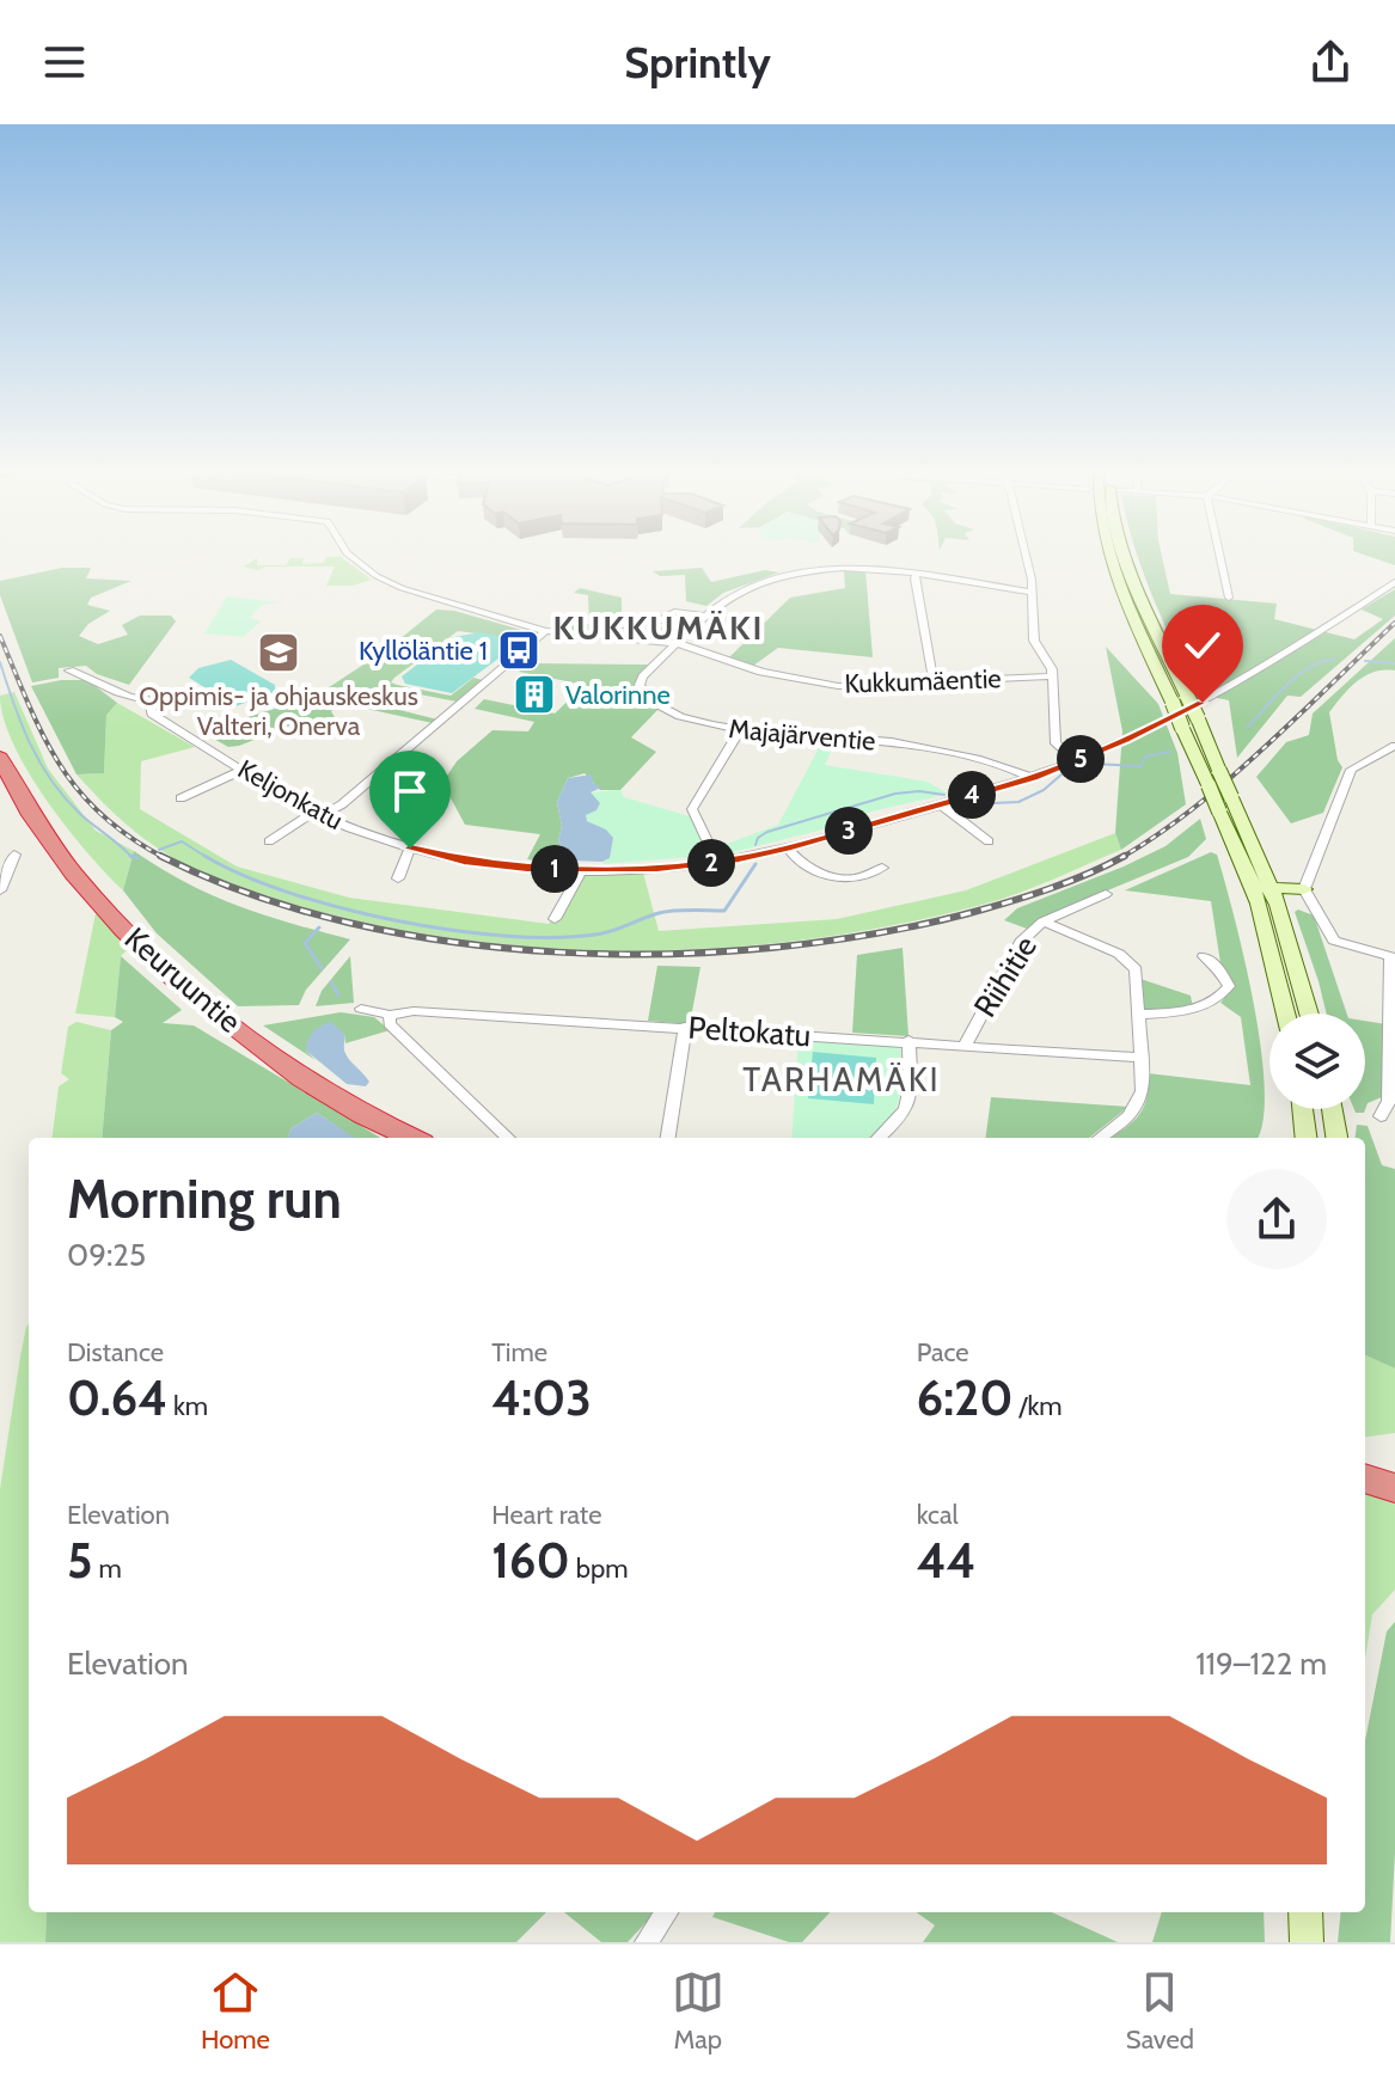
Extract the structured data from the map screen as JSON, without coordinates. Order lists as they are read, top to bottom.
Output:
{
  "streets": {
    "highway": ["Keuruuntie"],
    "street": [
      "Kukkumäentie",
      "Majajärventie",
      "Keljonkatu",
      "Riihitie",
      "Peltokatu"
    ]
  },
  "crossings": [
    ["Kukkumäentie", "Majajärventie"],
    ["Majajärventie", "Keljonkatu"],
    ["Riihitie", "Peltokatu"]
  ],
  "districts": ["KUKKUMÄKI", "TARHAMÄKI"],
  "places": {
    "bus stop": ["Kyllöläntie 1"],
    "school or university": ["Oppimis- ja ohjauskeskus Valteri, Onerva"],
    "building": ["Valorinne"]
  },
  "page": {
    "header": "Sprintly",
    "pins": [
      "5",
      "4",
      "3",
      "2",
      "1"
    ],
    "heading": ["Morning run", "09:25"],
    "stats": [
      ["Distance", "0.64 km"],
      ["Time", "4:03"],
      ["Pace", "6:20 /km"],
      ["Elevation", "5 m"],
      ["Heart rate", "160 bpm"],
      ["kcal", "44"]
    ],
    "chart": ["Elevation", "119–122 m"],
    "tabs": ["Home", "Map", "Saved"]
  }
}
